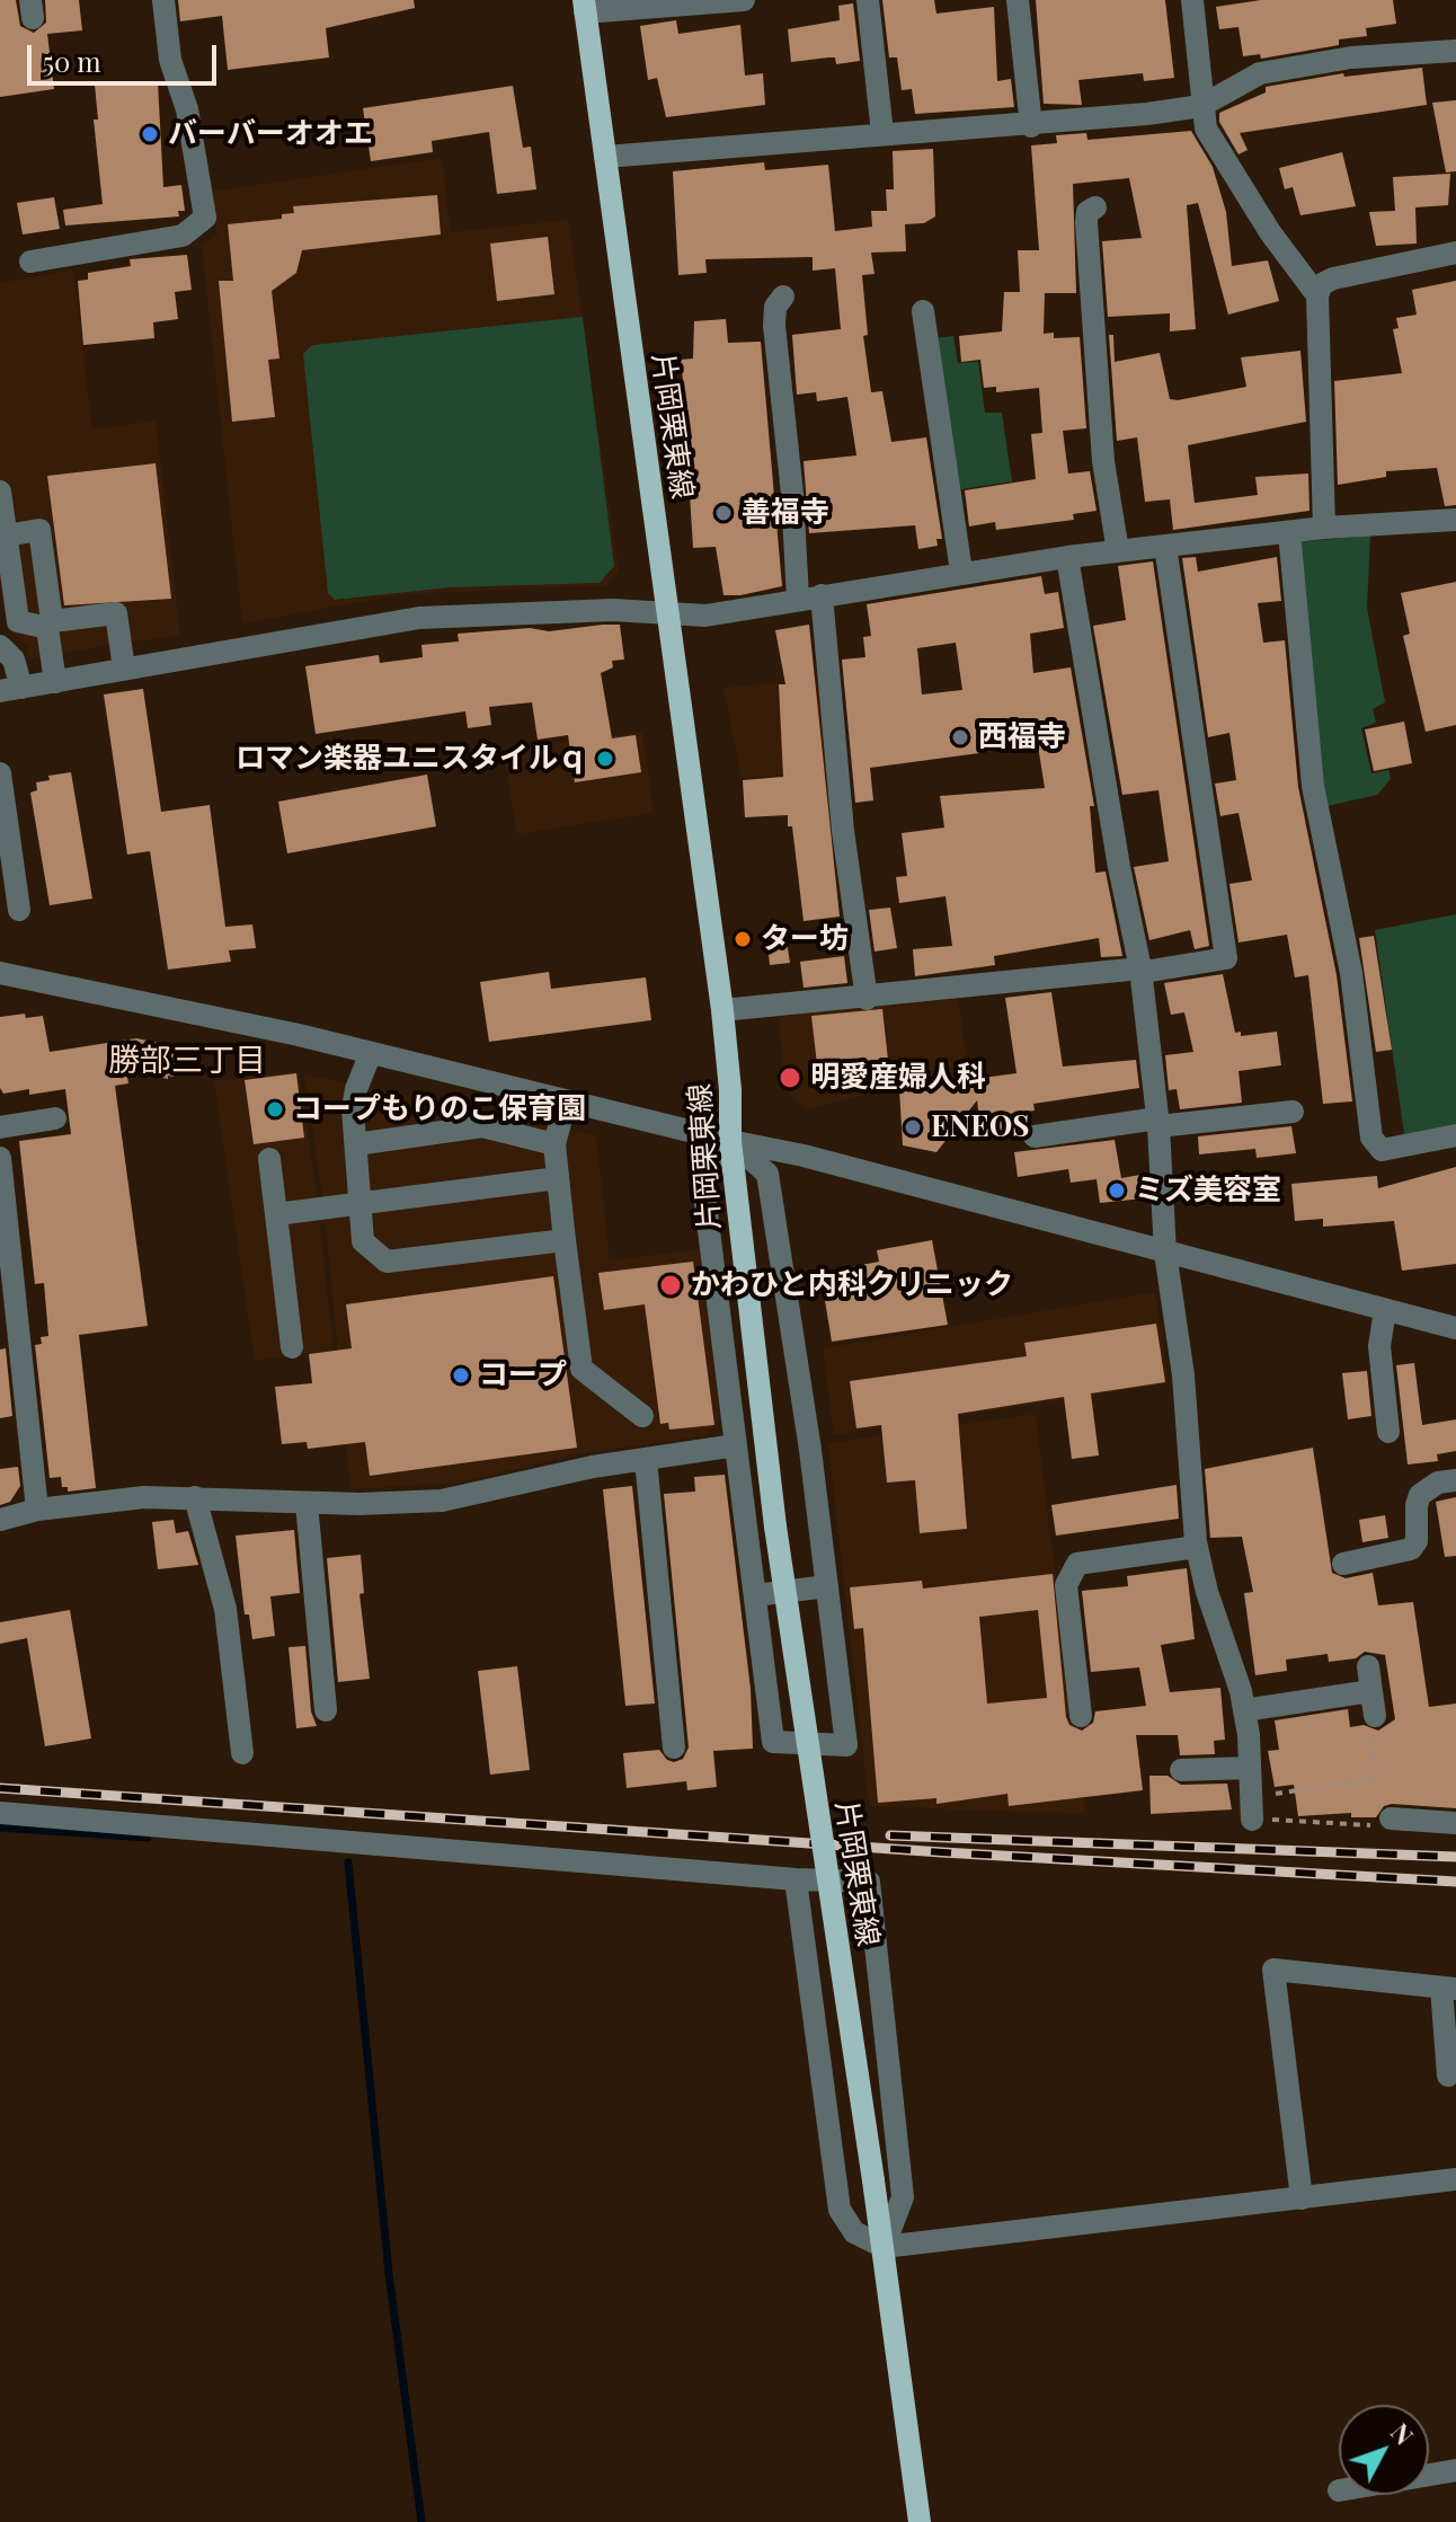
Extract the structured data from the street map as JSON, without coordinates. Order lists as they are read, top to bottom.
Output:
{
  "streets": {
    "main road": ["片岡栗東線"]
  },
  "districts": ["勝部三丁目"],
  "places": [
    "バーバーオオエ",
    "善福寺",
    "西福寺",
    "ロマン楽器ユニスタイルｑ",
    "ター坊",
    "明愛産婦人科",
    "コープもりのこ保育園",
    "ENEOS",
    "ミズ美容室",
    "かわひと内科クリニック",
    "コープ"
  ],
  "scale_bar": "50 m",
  "north": "top right"
}
